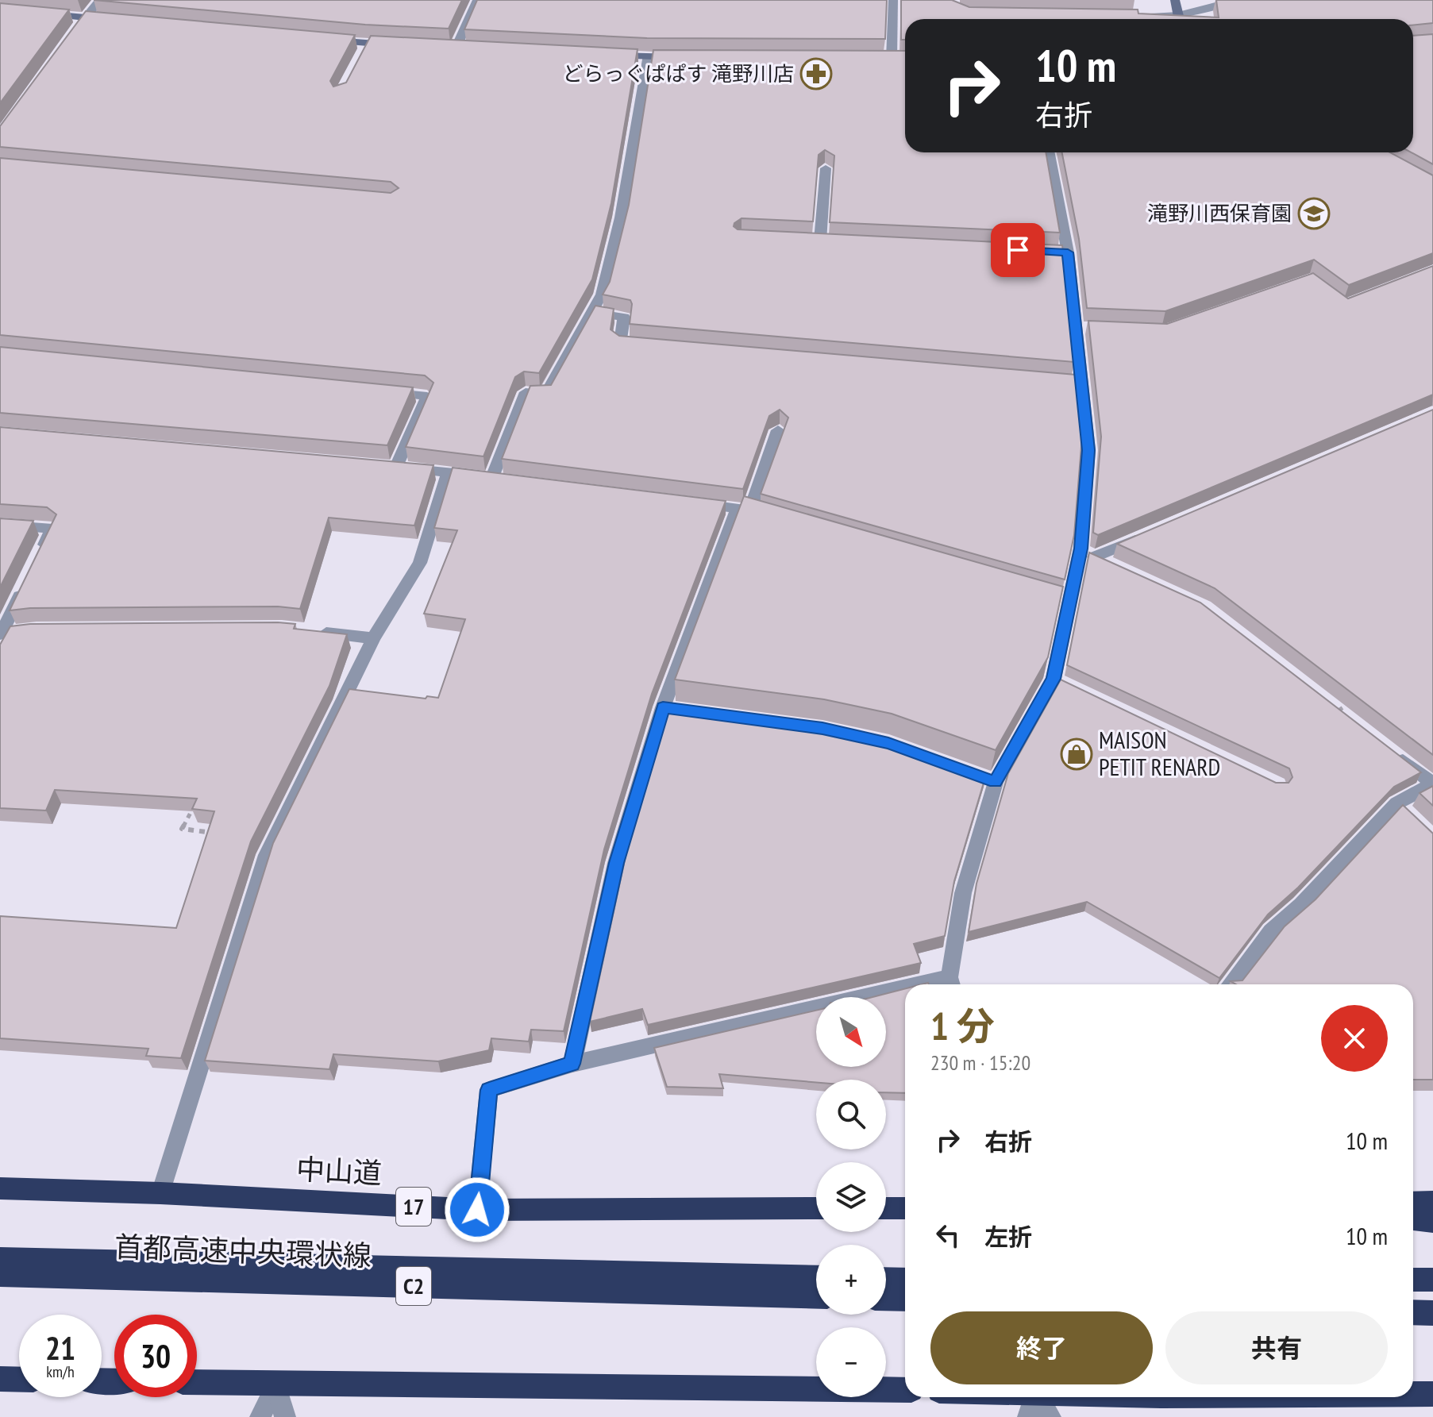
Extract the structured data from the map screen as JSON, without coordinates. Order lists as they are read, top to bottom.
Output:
{
  "streets": {
    "highway": [
      "中山道",
      "17",
      "首都高速中央環状線",
      "C2"
    ]
  },
  "places": {
    "pharmacy": ["どらっぐぱぱす 滝野川店"],
    "school or university": ["滝野川西保育園"],
    "shop": ["MAISON PETIT RENARD"]
  },
  "north": "bottom right",
  "page": {
    "turn": ["10 m", "右折"],
    "heading": ["1 分", "230 m · 15:20"],
    "map_buttons": ["+", "−"],
    "list": [
      {
        "name": "右折",
        "value": "10 m"
      },
      {
        "name": "左折",
        "value": "10 m"
      }
    ],
    "buttons": ["終了", "共有"],
    "speed": "21 km/h",
    "limit": "30"
  }
}
